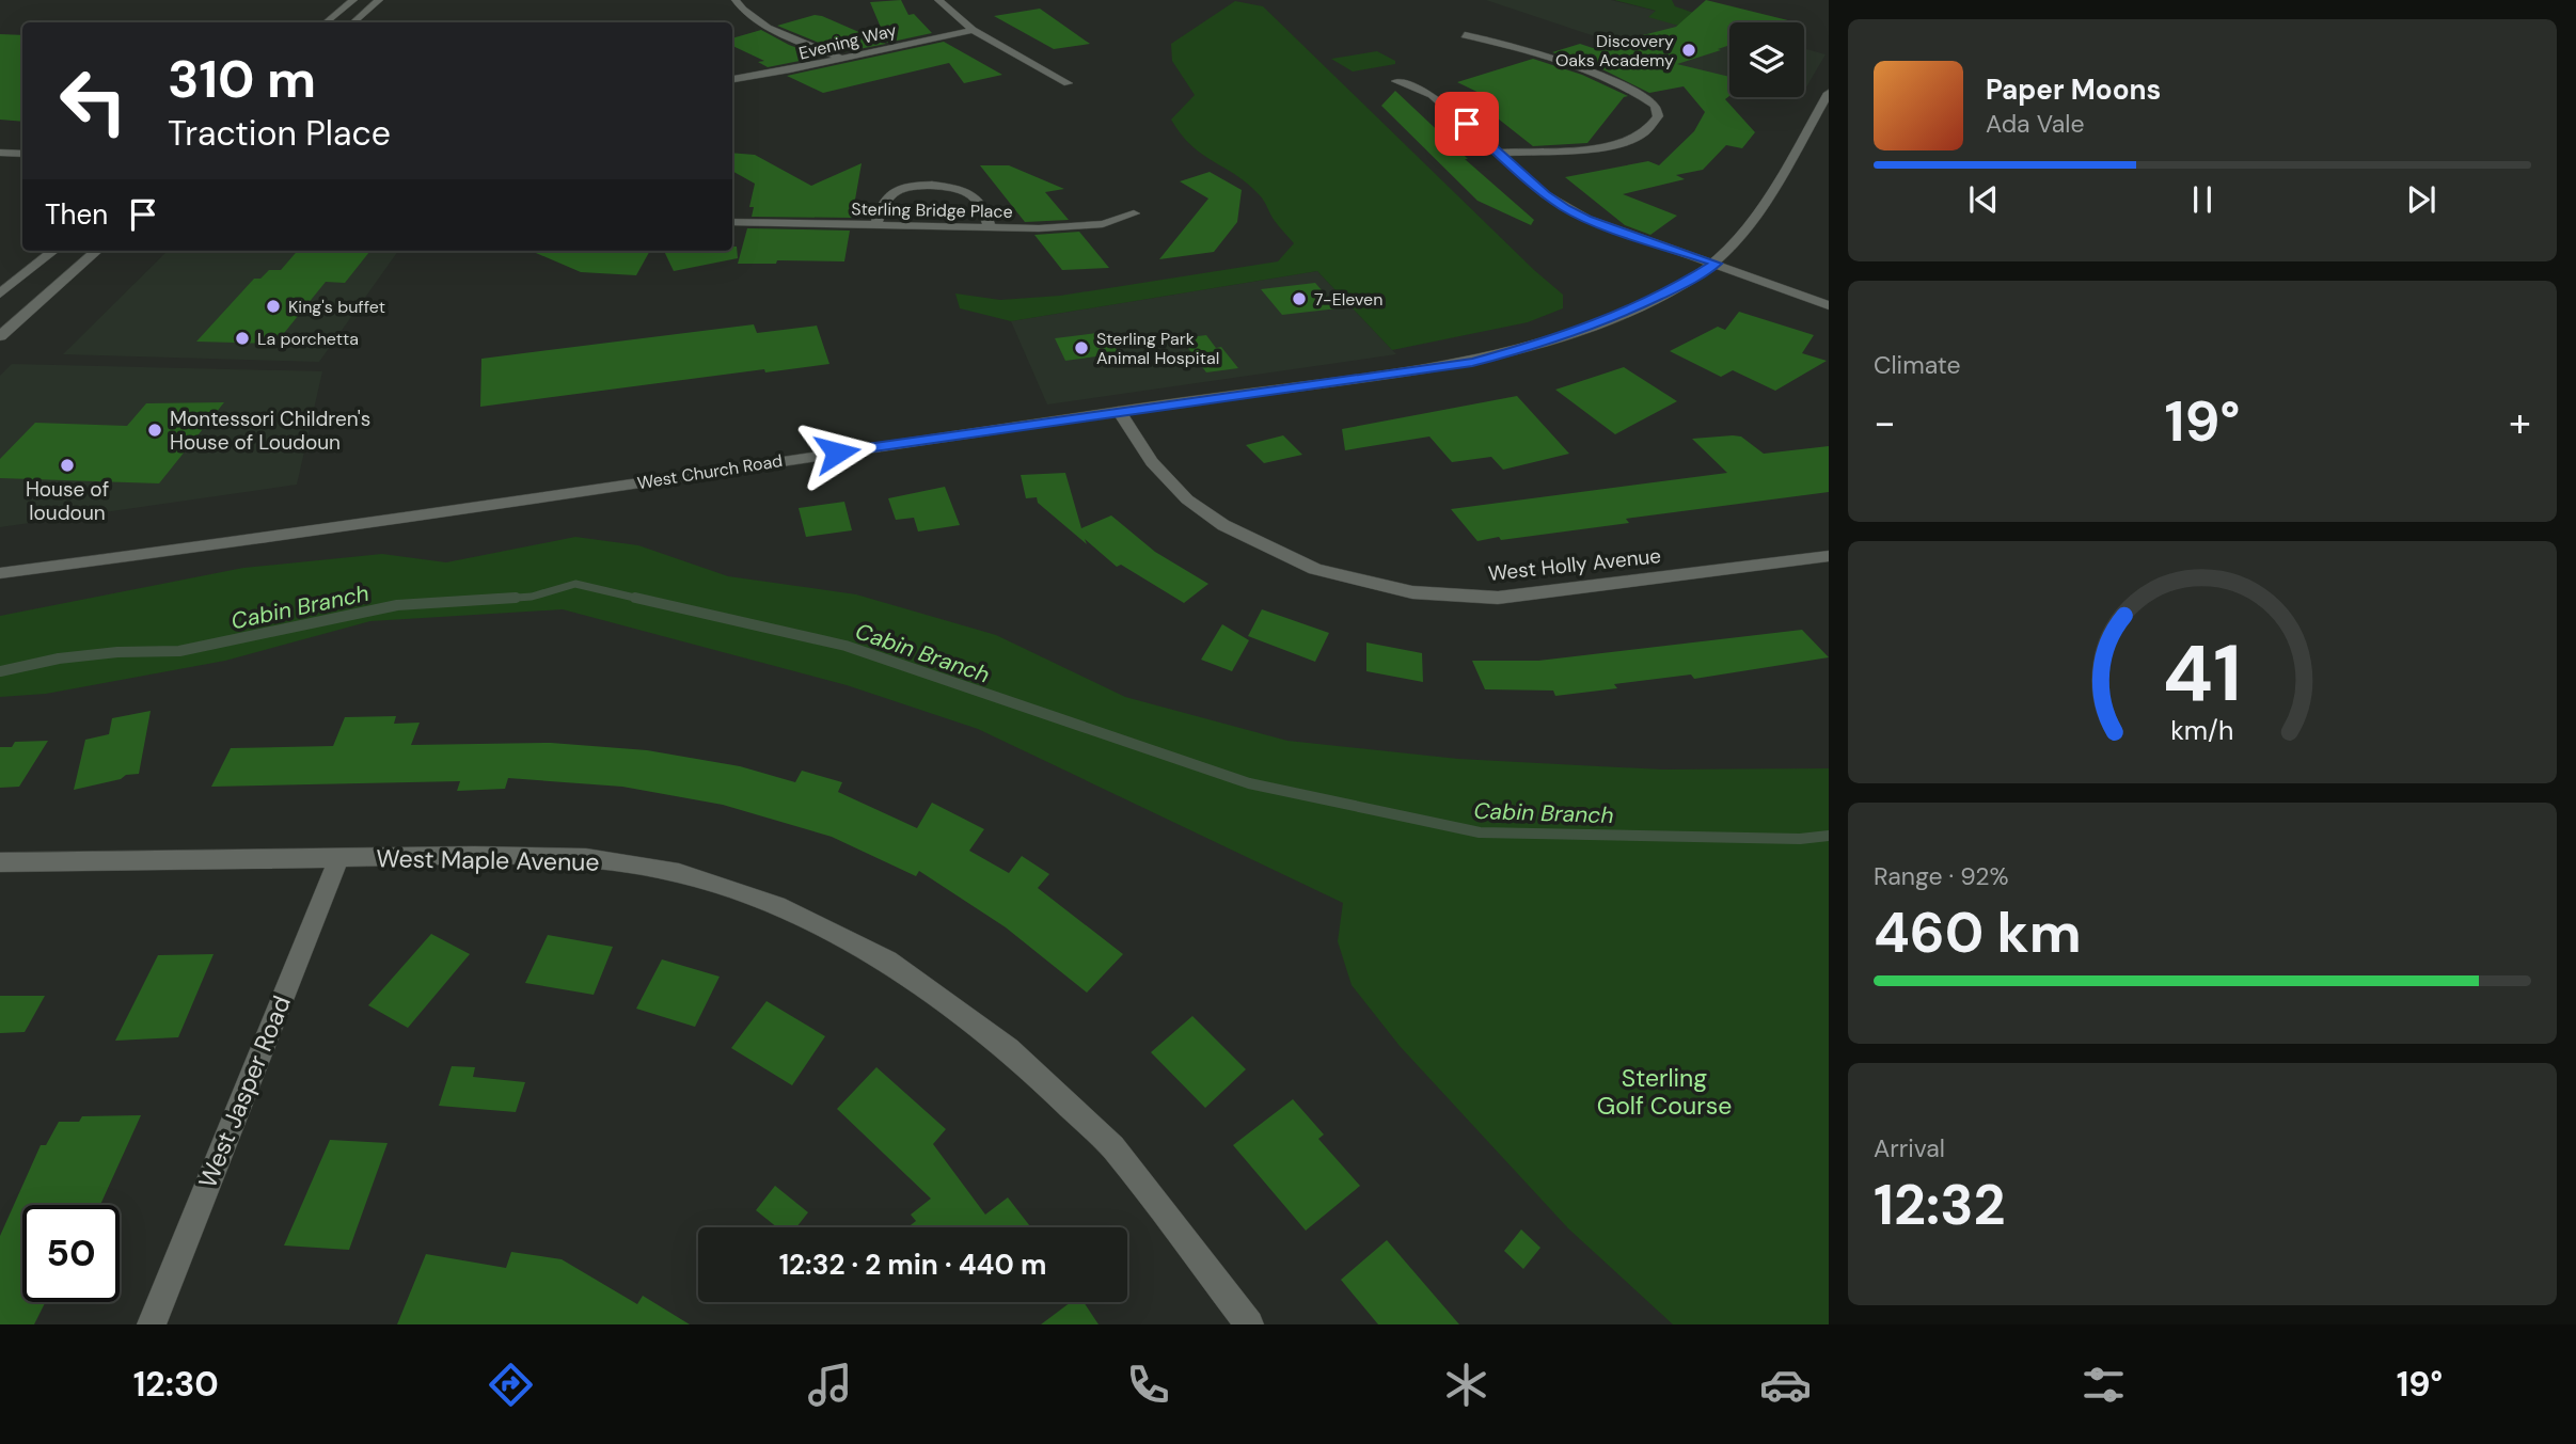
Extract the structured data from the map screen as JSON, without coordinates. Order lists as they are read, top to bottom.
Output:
{
  "streets": {
    "street": [
      "Evening Way",
      "Sterling Bridge Place",
      "West Church Road",
      "West Holly Avenue",
      "West Maple Avenue",
      "West Jasper Road"
    ]
  },
  "crossings": [
    ["West Church Road", "West Holly Avenue"],
    ["West Maple Avenue", "West Jasper Road"]
  ],
  "water": ["Cabin Branch"],
  "parks": ["Sterling Golf Course"],
  "places": [
    "Discovery Oaks Academy",
    "7-Eleven",
    "King's buffet",
    "La porchetta",
    "Sterling Park Animal Hospital",
    "Montessori Children's House of Loudoun",
    "House of loudoun"
  ],
  "page": {
    "turn": ["310 m", "Traction Place"],
    "song": ["Paper Moons", "Ada Vale"],
    "then": "Then",
    "tile": [
      "Climate",
      ["Range · 92%", "460 km"],
      ["Arrival", "12:32"]
    ],
    "heat": ["−", "19°", "+"],
    "limit": "50",
    "trip": "12:32 · 2 min · 440 m",
    "tabs": ["12:30", "19°"],
    "gauge": ["41", "km/h"]
  }
}
